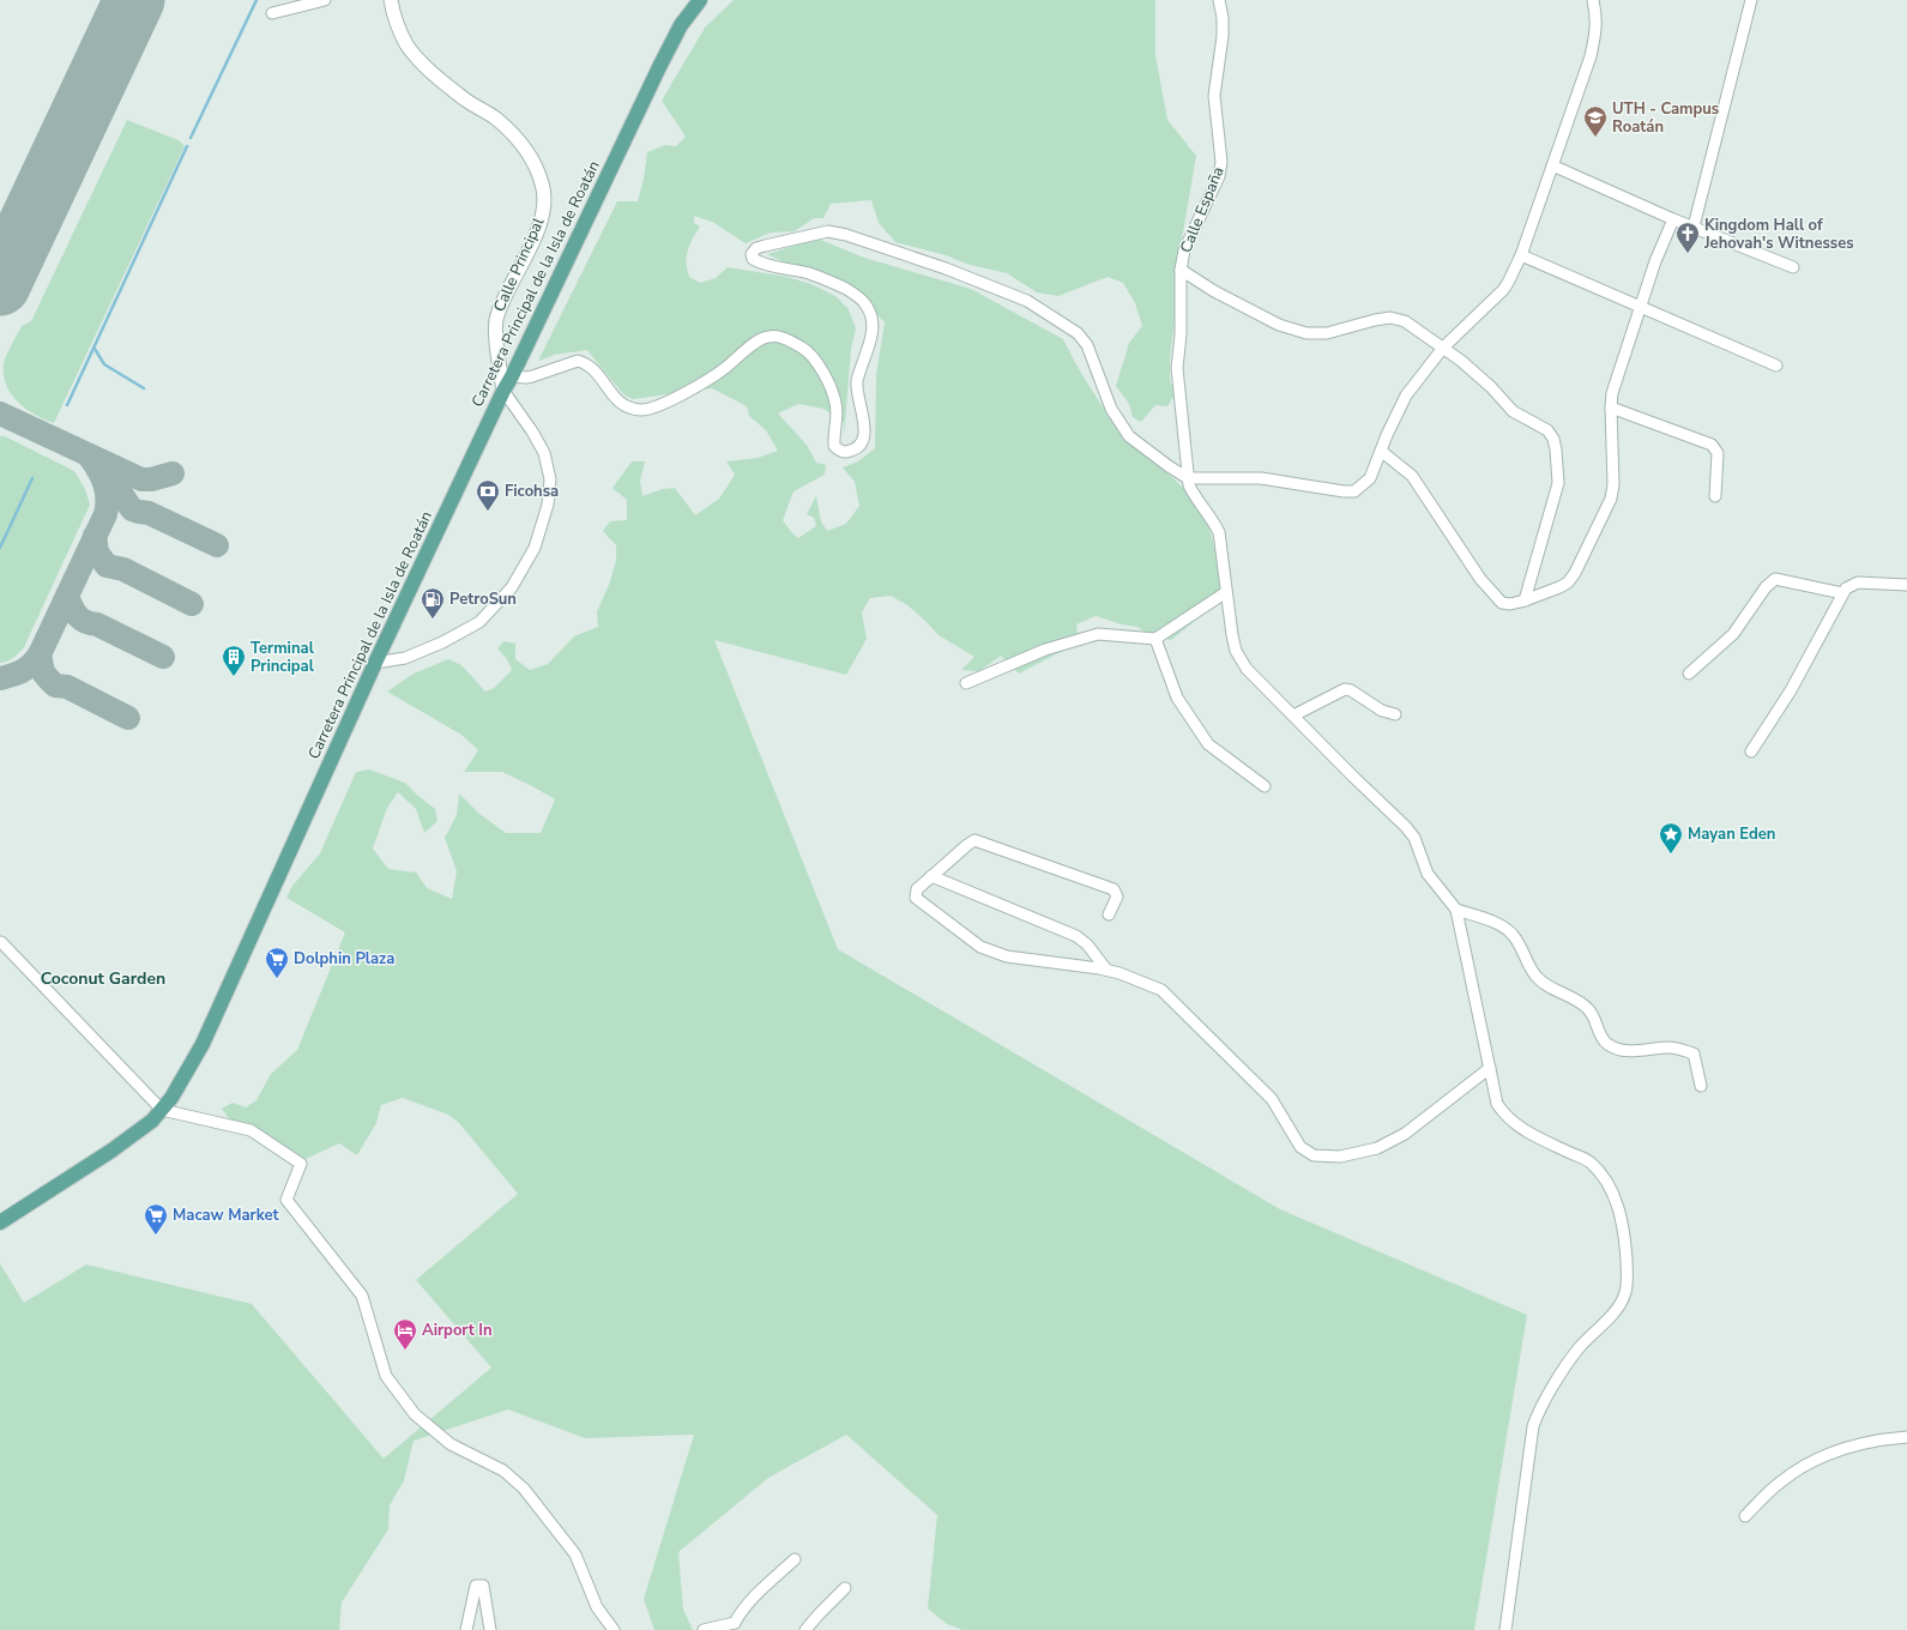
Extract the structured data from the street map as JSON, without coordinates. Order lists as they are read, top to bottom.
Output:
{
  "streets": {
    "main road": ["Carretera Principal de la Isla de Roatán"],
    "street": ["Calle España", "Calle Principal"]
  },
  "crossings": [
    ["Calle Principal", "Carretera Principal de la Isla de Roatán"]
  ],
  "districts": ["Coconut Garden"],
  "places": {
    "school or university": ["UTH - Campus Roatán"],
    "church": ["Kingdom Hall of Jehovah's Witnesses"],
    "bank": ["Ficohsa"],
    "fuel station": ["PetroSun"],
    "building": ["Terminal Principal"],
    "place": ["Mayan Eden"],
    "supermarket": ["Dolphin Plaza", "Macaw Market"],
    "hotel": ["Airport In"]
  }
}
